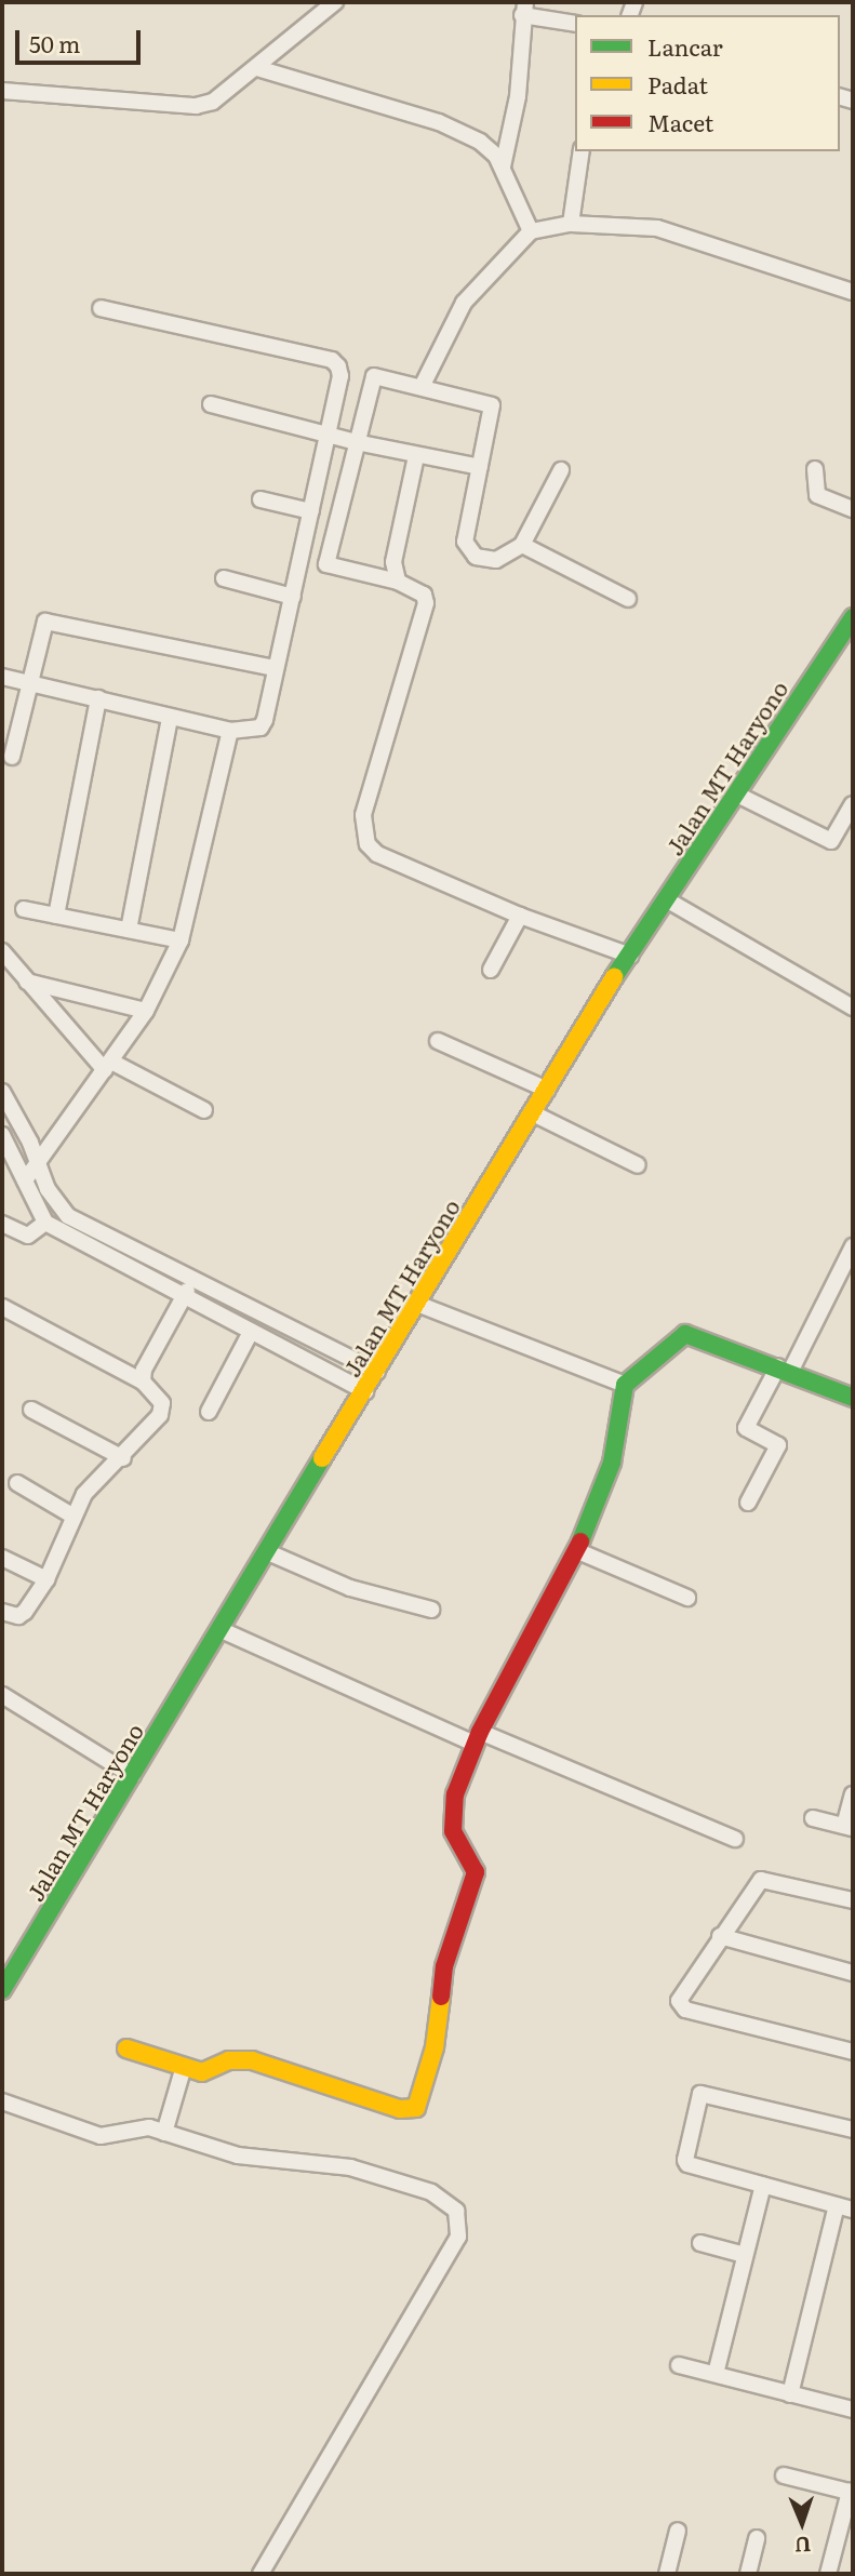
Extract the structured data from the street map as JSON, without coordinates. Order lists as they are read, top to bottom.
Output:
{
  "streets": {
    "main road": ["Jalan MT Haryono"]
  },
  "legend": ["Lancar", "Padat", "Macet"],
  "scale_bar": "50 m",
  "north": "bottom"
}
